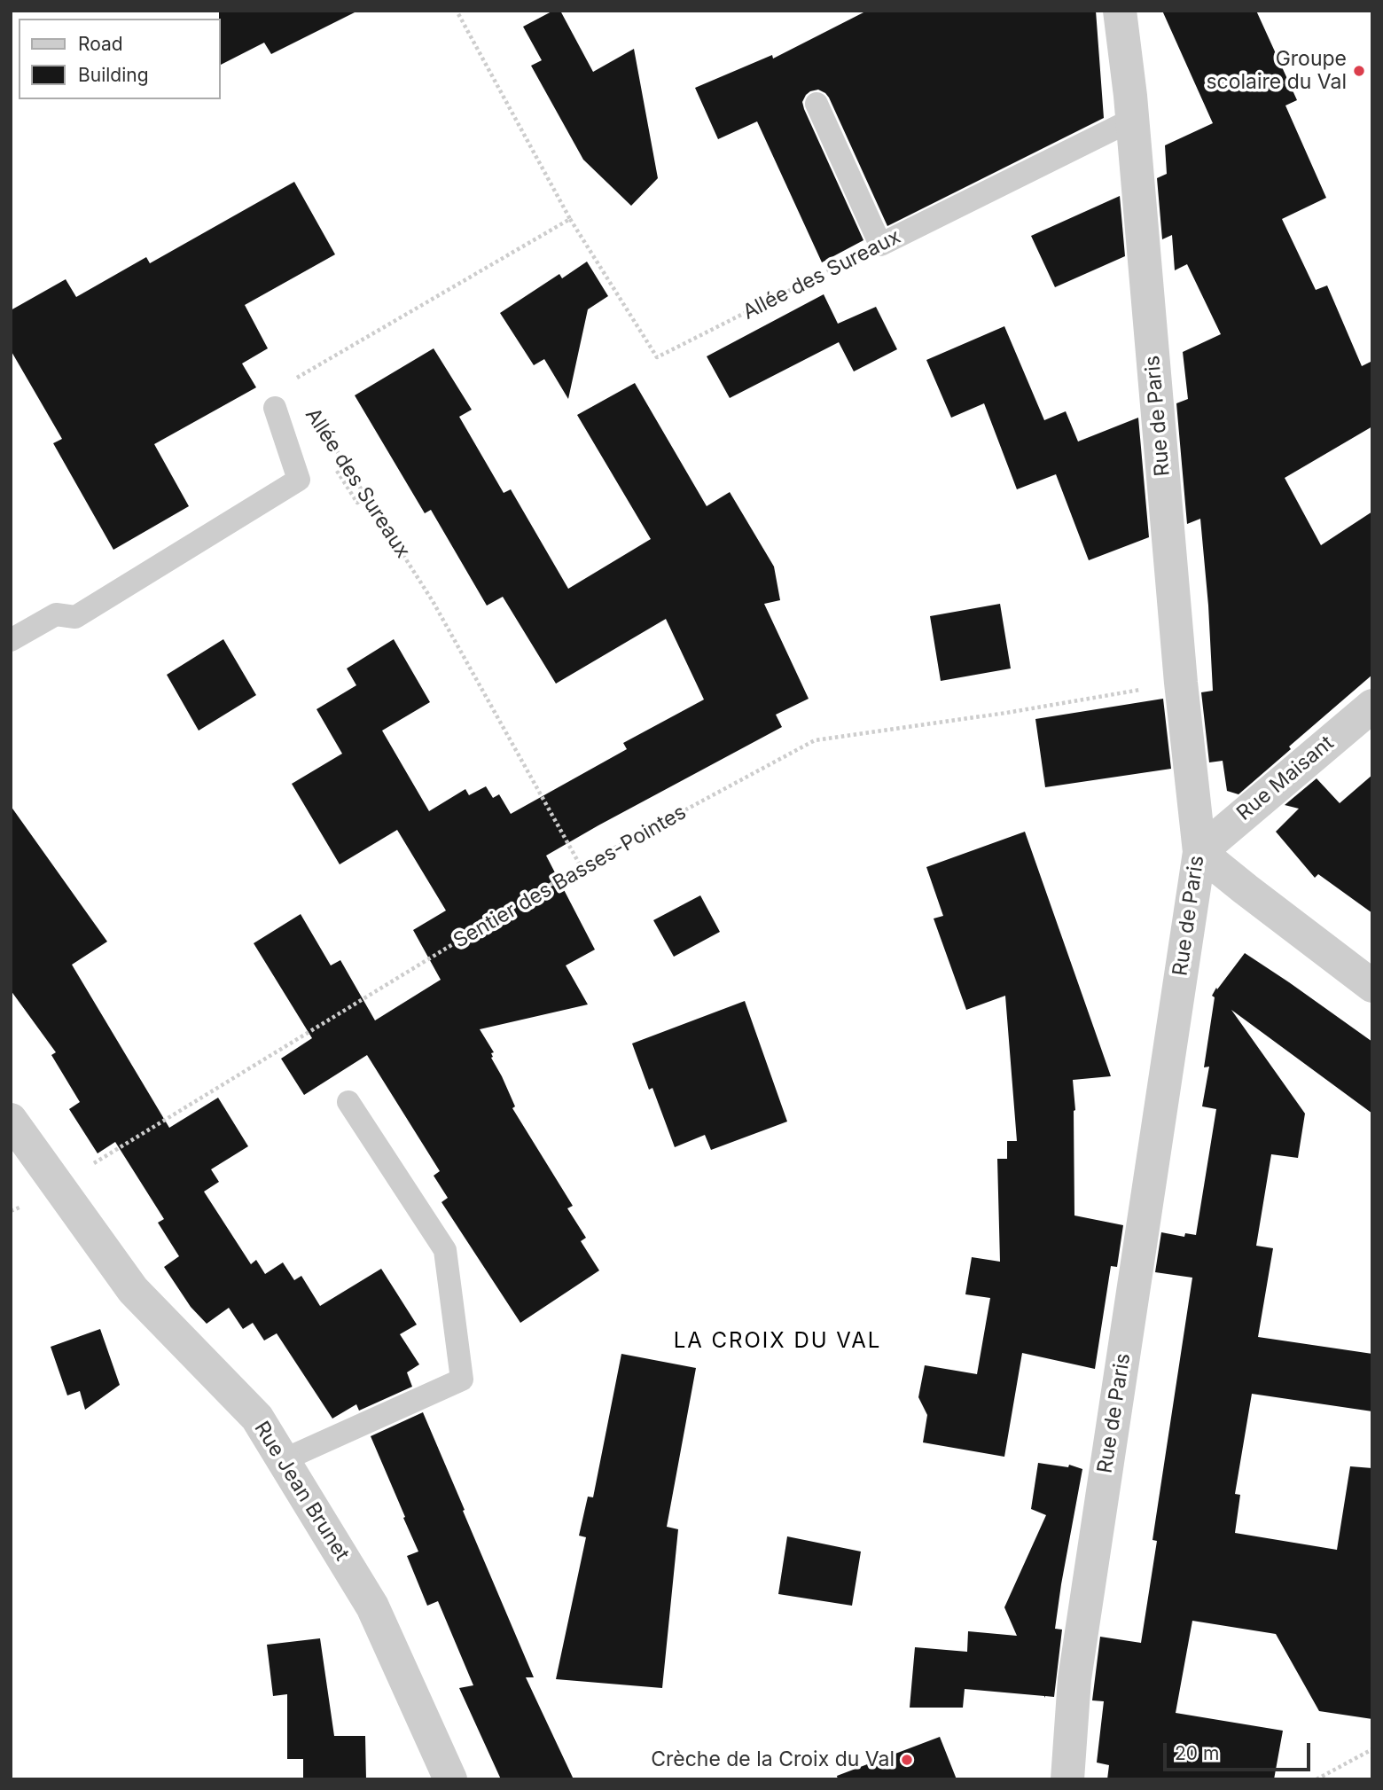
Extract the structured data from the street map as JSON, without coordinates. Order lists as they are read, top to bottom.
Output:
{
  "streets": {
    "street": ["Rue de Paris", "Rue Maisant", "Rue Jean Brunet"],
    "lane": ["Allée des Sureaux"],
    "path": ["Sentier des Basses-Pointes"]
  },
  "crossings": [
    ["Allée des Sureaux", "Rue de Paris"],
    ["Allée des Sureaux", "Sentier des Basses-Pointes"],
    ["Rue de Paris", "Rue Maisant"],
    ["Rue de Paris", "Sentier des Basses-Pointes"],
    ["Sentier des Basses-Pointes", "Rue Jean Brunet"]
  ],
  "districts": ["LA CROIX DU VAL"],
  "places": ["Groupe scolaire du Val", "Crèche de la Croix du Val"],
  "legend": ["Road", "Building"],
  "scale_bar": "20 m"
}
